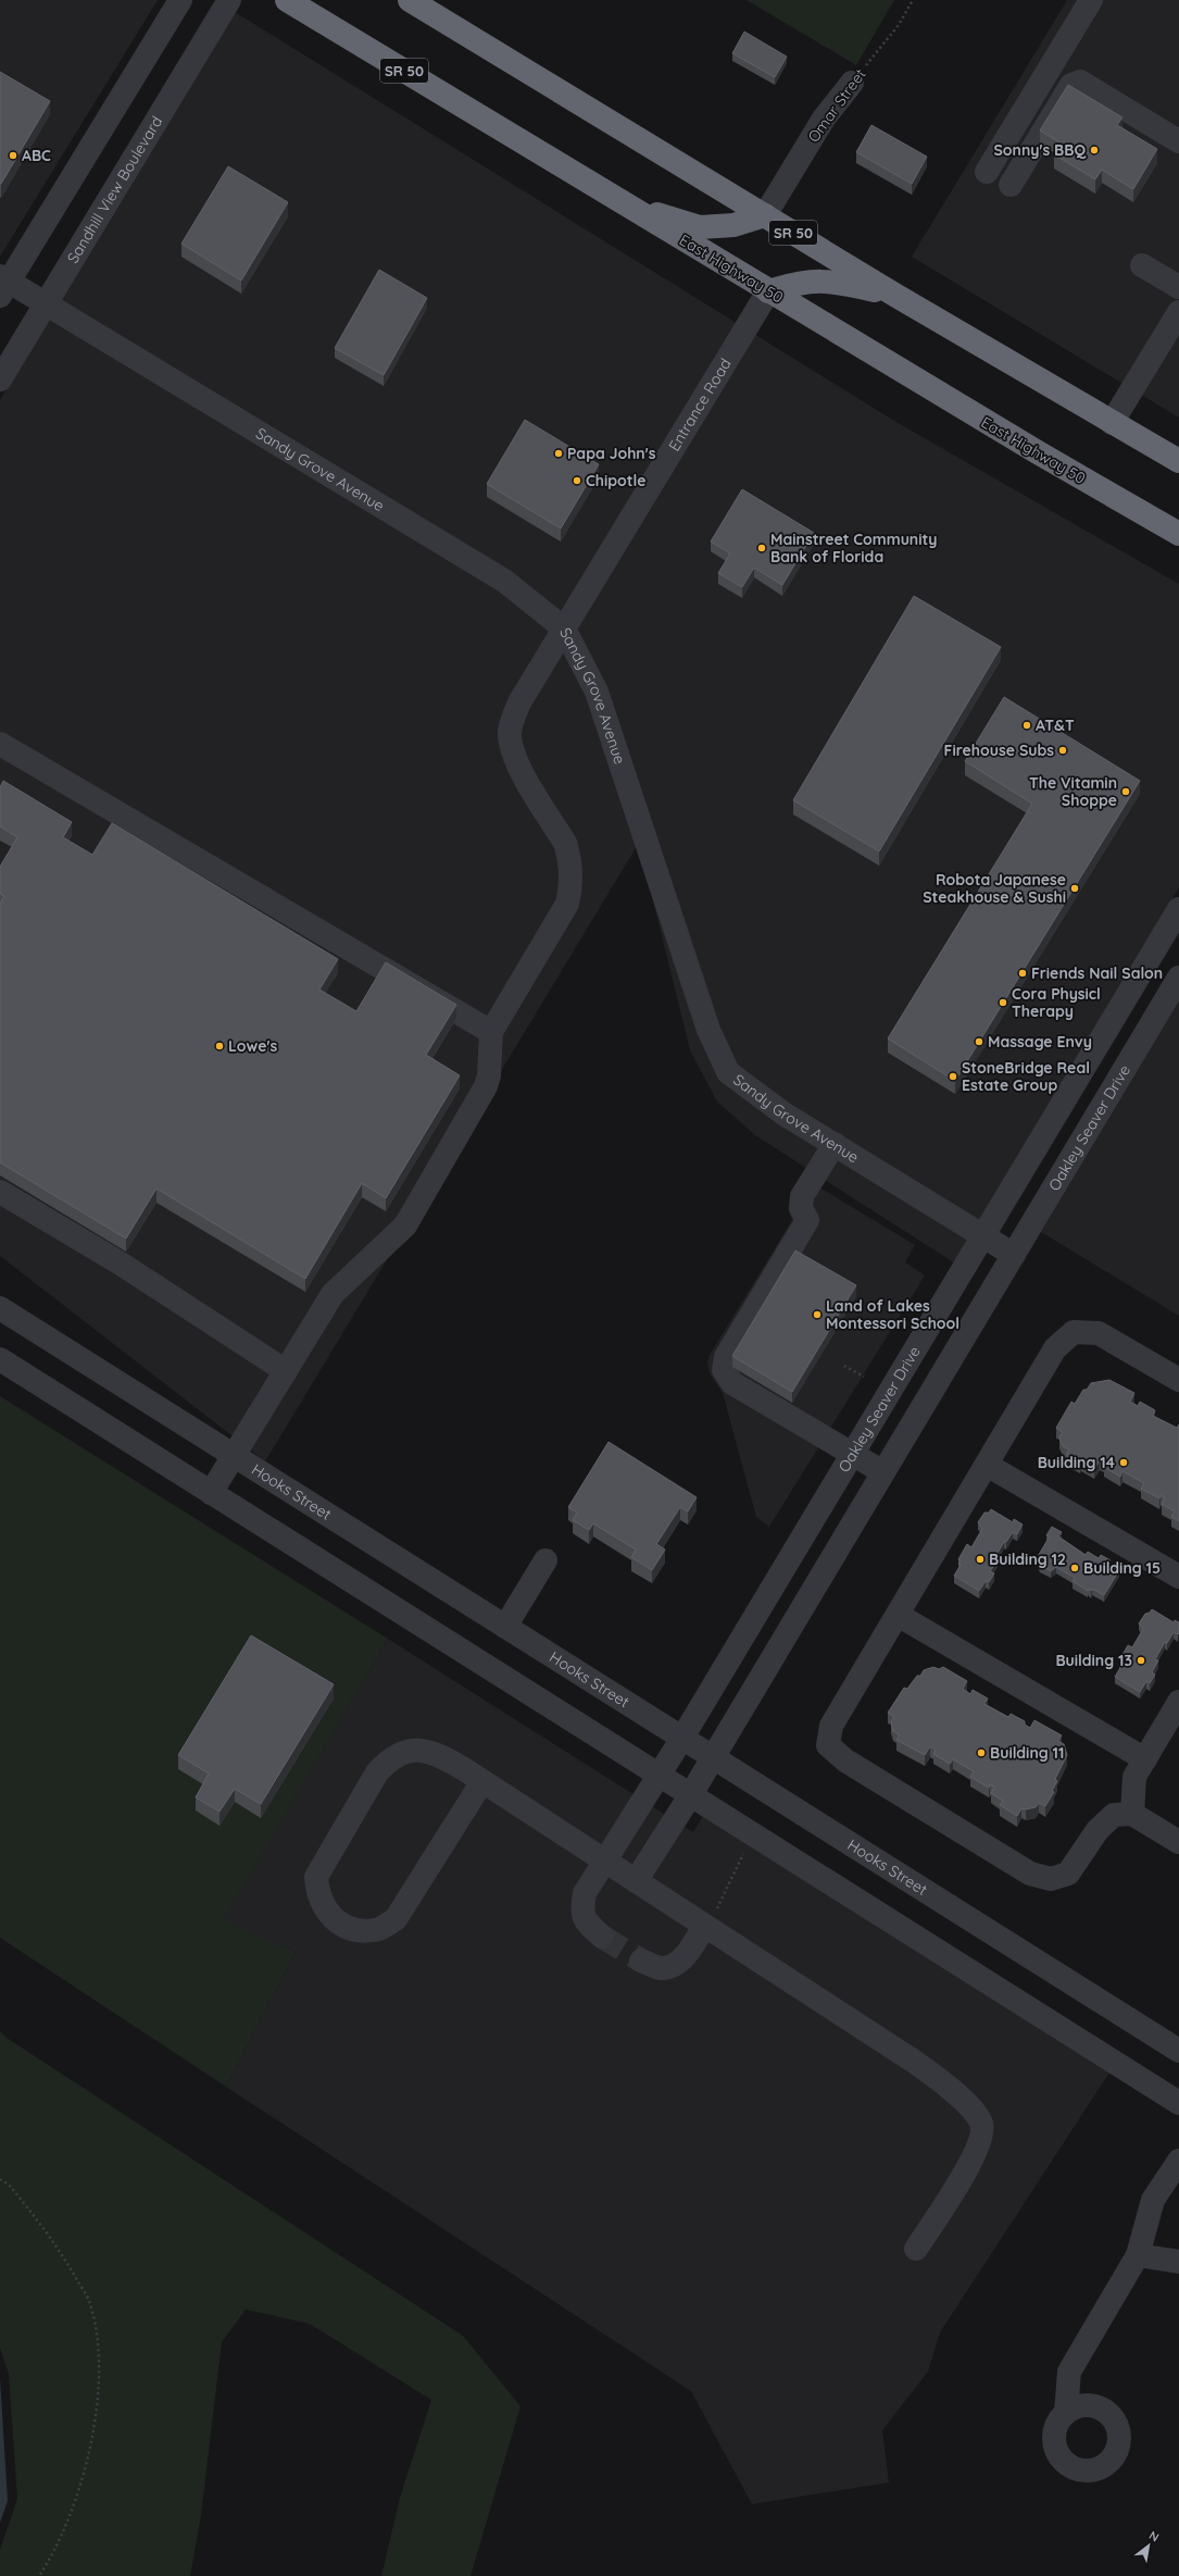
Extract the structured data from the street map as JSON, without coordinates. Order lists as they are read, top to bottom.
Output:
{
  "streets": {
    "highway": ["SR 50", "East Highway 50"],
    "street": [
      "Omar Street",
      "Sandhill View Boulevard",
      "Entrance Road",
      "Sandy Grove Avenue",
      "Oakley Seaver Drive",
      "Hooks Street"
    ]
  },
  "crossings": [
    ["SR 50", "Omar Street"],
    ["Sandhill View Boulevard", "Sandy Grove Avenue"],
    ["East Highway 50", "Entrance Road"],
    ["Entrance Road", "Sandy Grove Avenue"],
    ["Sandy Grove Avenue", "Oakley Seaver Drive"],
    ["Oakley Seaver Drive", "Hooks Street"]
  ],
  "places": [
    "Sonny's BBQ",
    "ABC",
    "Papa John's",
    "Chipotle",
    "Mainstreet Community Bank of Florida",
    "AT&T",
    "Firehouse Subs",
    "The Vitamin Shoppe",
    "Robota Japanese Steakhouse & Sushi",
    "Friends Nail Salon",
    "Cora Physicl Therapy",
    "Massage Envy",
    "Lowe's",
    "StoneBridge Real Estate Group",
    "Land of Lakes Montessori School",
    "Building 14",
    "Building 12",
    "Building 15",
    "Building 13",
    "Building 11"
  ],
  "north": "top right"
}
